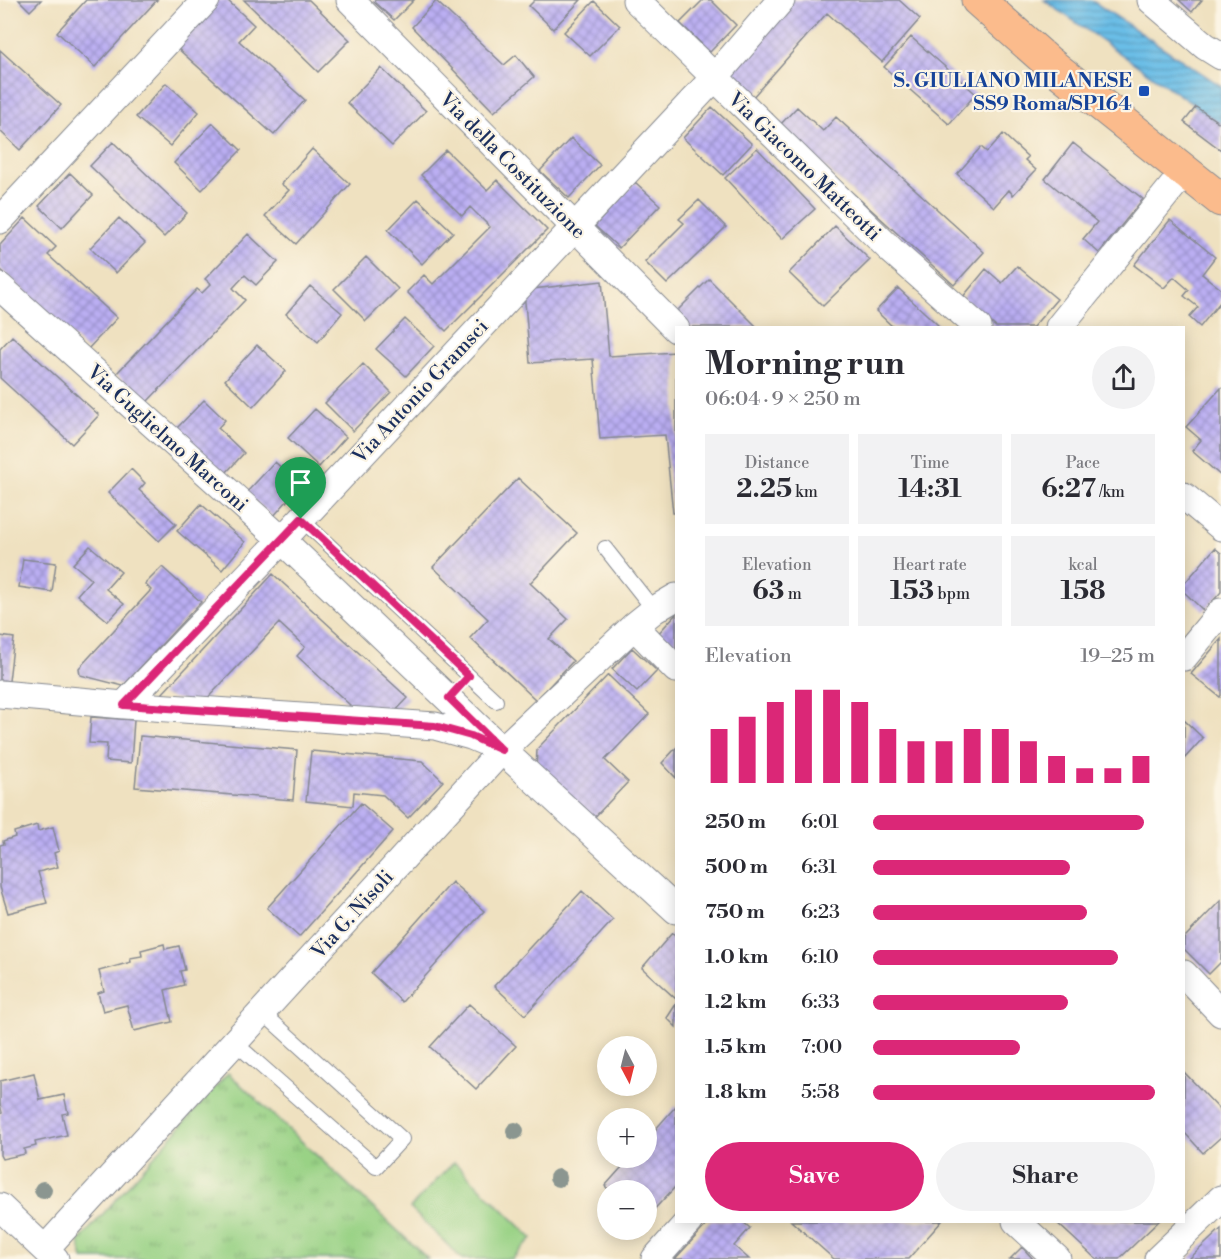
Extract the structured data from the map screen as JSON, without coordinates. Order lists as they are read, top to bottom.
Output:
{
  "streets": {
    "street": [
      "Via della Costituzione",
      "Via Giacomo Matteotti",
      "Via Antonio Gramsci",
      "Via Guglielmo Marconi",
      "Via G. Nisoli"
    ]
  },
  "crossings": [
    ["Via della Costituzione", "Via Antonio Gramsci"],
    ["Via Giacomo Matteotti", "Via Antonio Gramsci"],
    ["Via Antonio Gramsci", "Via Guglielmo Marconi"],
    ["Via Guglielmo Marconi", "Via G. Nisoli"]
  ],
  "places": {
    "transit": ["S. GIULIANO MILANESE SS9 Roma/SP164"]
  },
  "north": "bottom",
  "page": {
    "heading": ["Morning run", "06:04 · 9 × 250 m"],
    "stats": [
      ["Distance", "2.25 km"],
      ["Time", "14:31"],
      ["Pace", "6:27 /km"],
      ["Elevation", "63 m"],
      ["Heart rate", "153 bpm"],
      ["kcal", "158"]
    ],
    "chart": ["Elevation", "19–25 m"],
    "list": [
      {
        "name": "250 m",
        "note": "6:01"
      },
      {
        "name": "500 m",
        "note": "6:31"
      },
      {
        "name": "750 m",
        "note": "6:23"
      },
      {
        "name": "1.0 km",
        "note": "6:10"
      },
      {
        "name": "1.2 km",
        "note": "6:33"
      },
      {
        "name": "1.5 km",
        "note": "7:00"
      },
      {
        "name": "1.8 km",
        "note": "5:58"
      }
    ],
    "map_buttons": ["+", "−"],
    "buttons": ["Save", "Share"]
  }
}
